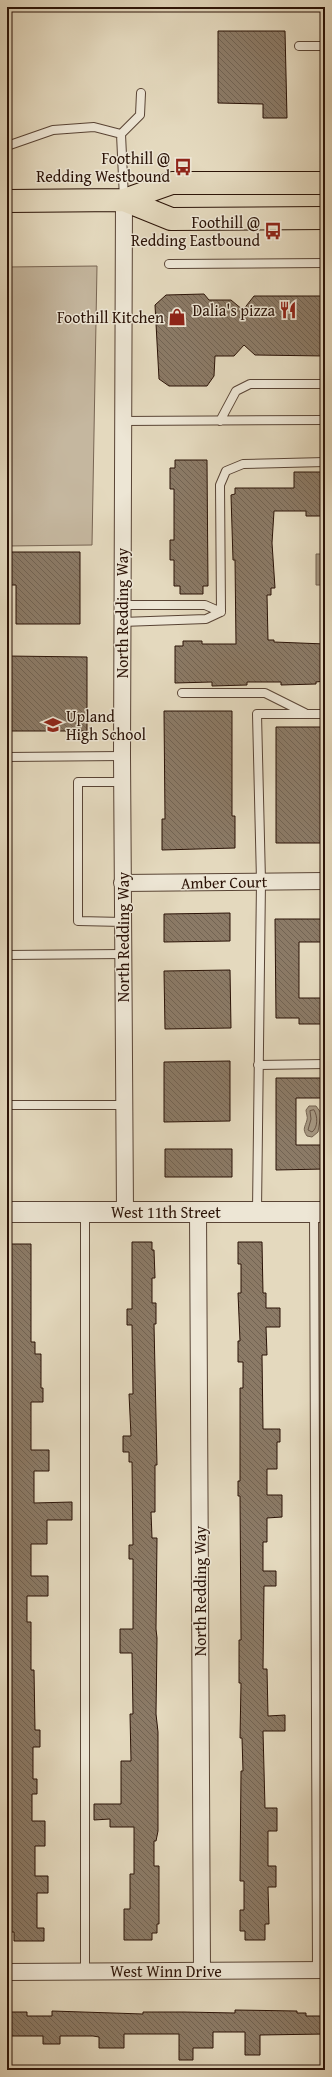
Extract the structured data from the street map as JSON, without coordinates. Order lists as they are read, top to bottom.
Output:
{
  "streets": {
    "street": [
      "North Redding Way",
      "Amber Court",
      "West 11th Street",
      "West Winn Drive"
    ]
  },
  "crossings": [
    ["North Redding Way", "Amber Court"],
    ["North Redding Way", "West 11th Street"],
    ["North Redding Way", "West Winn Drive"]
  ],
  "places": {
    "bus stop": ["Foothill @ Redding Westbound", "Foothill @ Redding Eastbound"],
    "restaurant": ["Dalia's pizza"],
    "shop": ["Foothill Kitchen"],
    "school or university": ["Upland High School"]
  }
}
